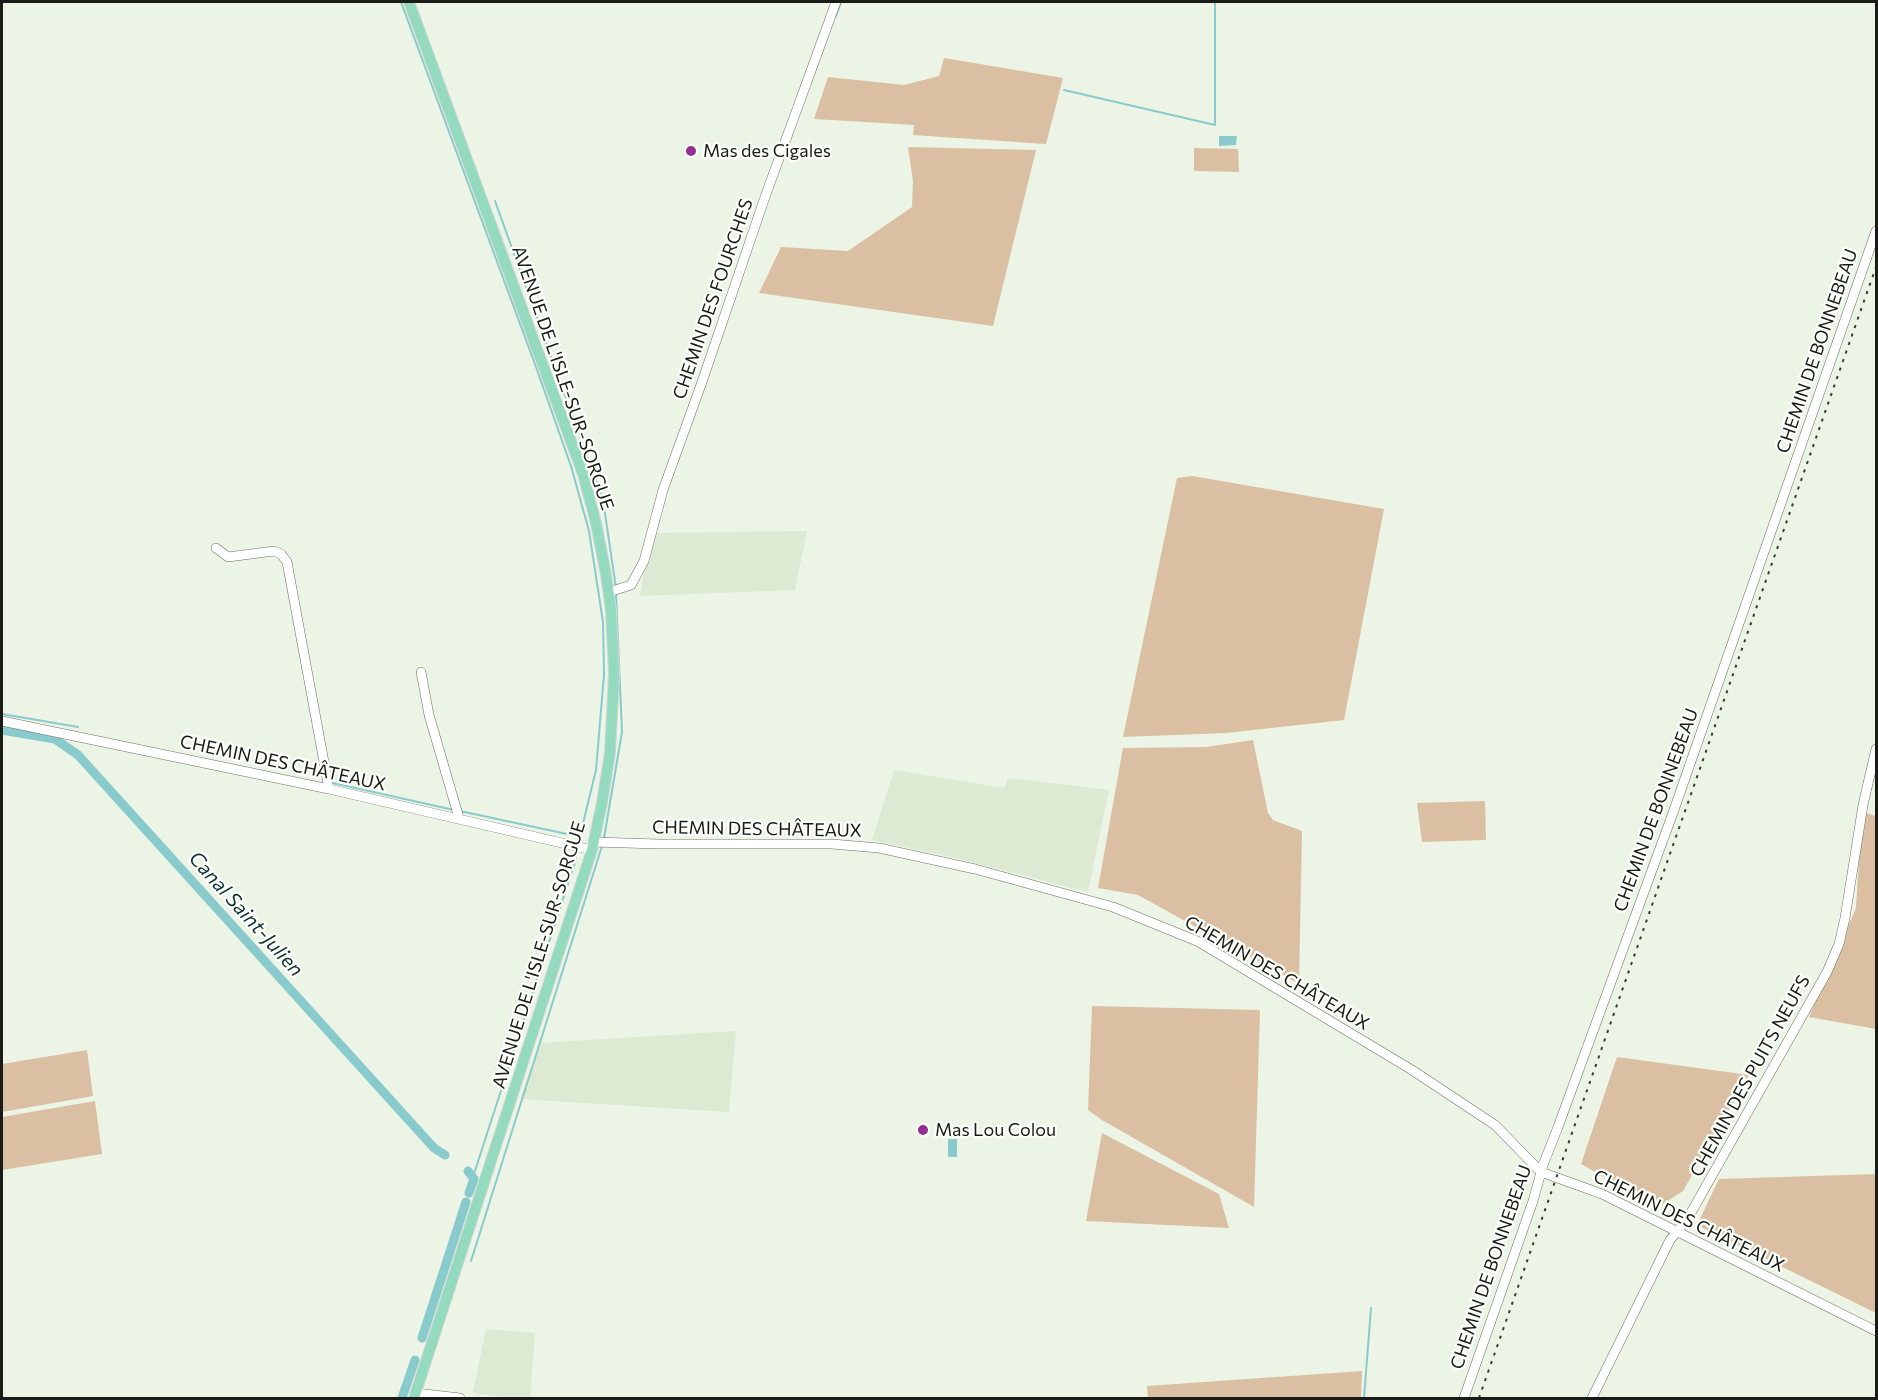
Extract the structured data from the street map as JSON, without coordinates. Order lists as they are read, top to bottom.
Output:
{
  "streets": {
    "main road": ["AVENUE DE L'ISLE-SUR-SORGUE"],
    "street": [
      "CHEMIN DES FOURCHES",
      "CHEMIN DE BONNEBEAU",
      "CHEMIN DES CHÂTEAUX",
      "CHEMIN DES PUITS NEUFS"
    ]
  },
  "crossings": [
    ["CHEMIN DES FOURCHES", "AVENUE DE L'ISLE-SUR-SORGUE"],
    ["CHEMIN DE BONNEBEAU", "CHEMIN DES CHÂTEAUX"],
    ["AVENUE DE L'ISLE-SUR-SORGUE", "CHEMIN DES CHÂTEAUX"],
    ["CHEMIN DES CHÂTEAUX", "CHEMIN DES PUITS NEUFS"]
  ],
  "water": ["Canal Saint-Julien"],
  "places": ["Mas des Cigales", "Mas Lou Colou"]
}
